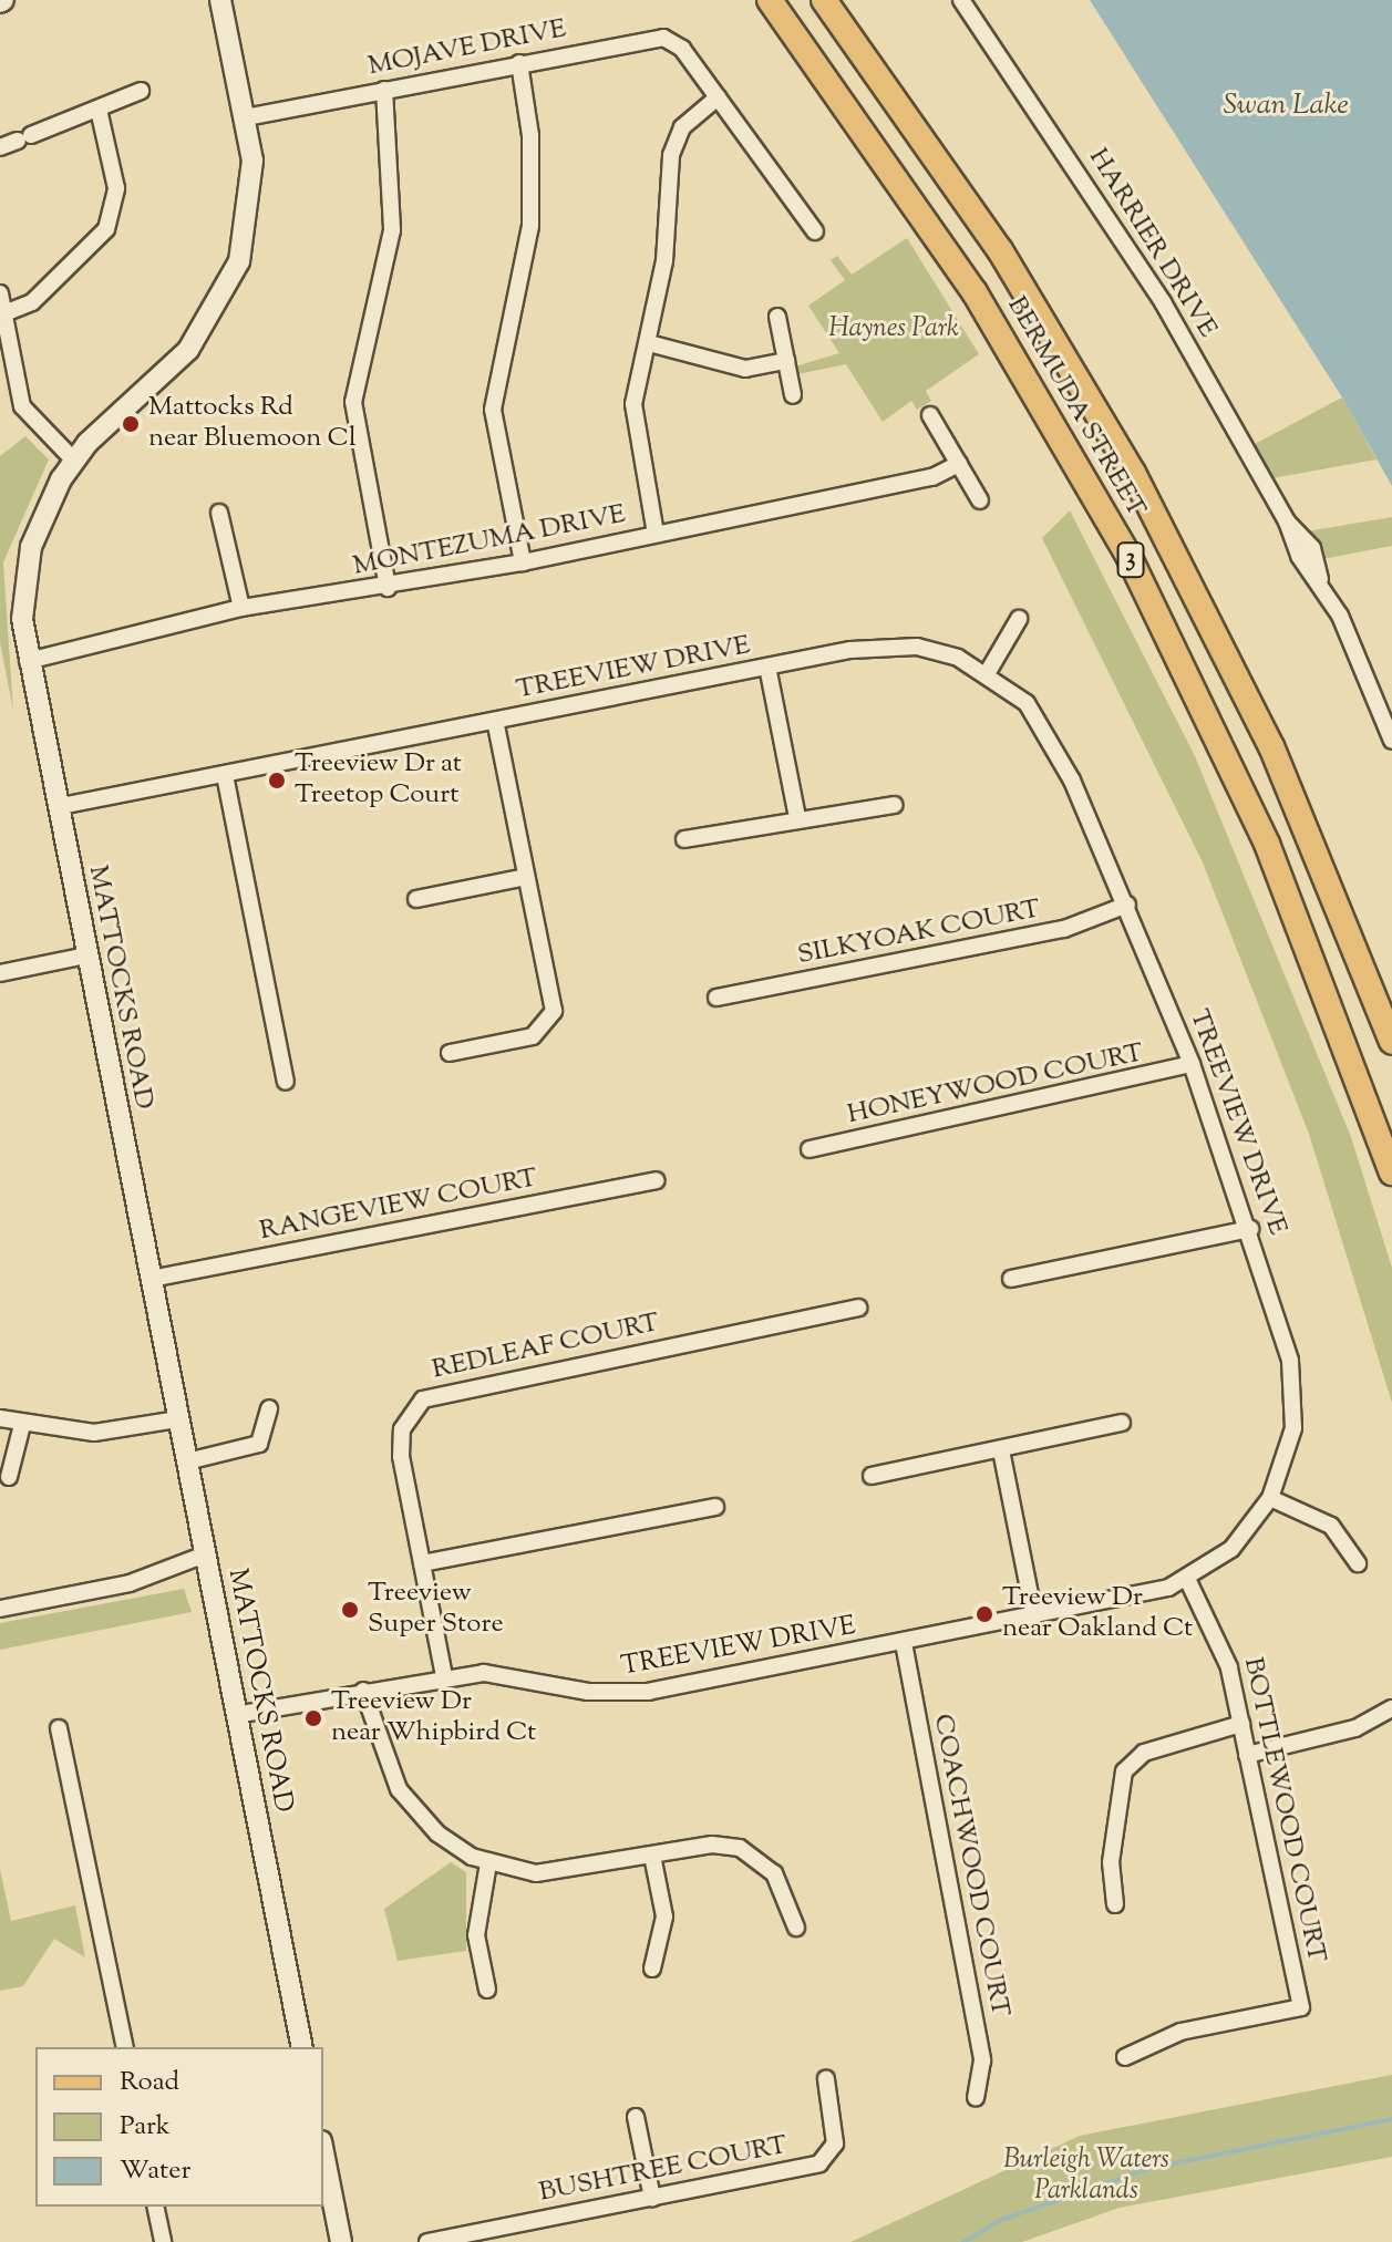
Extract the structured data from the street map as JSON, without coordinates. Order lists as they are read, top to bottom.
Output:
{
  "streets": {
    "main road": ["BERMUDA STREET", "3"],
    "street": [
      "MOJAVE DRIVE",
      "HARRIER DRIVE",
      "MONTEZUMA DRIVE",
      "TREEVIEW DRIVE",
      "SILKYOAK COURT",
      "MATTOCKS ROAD",
      "HONEYWOOD COURT",
      "RANGEVIEW COURT",
      "REDLEAF COURT",
      "BOTTLEWOOD COURT",
      "COACHWOOD COURT",
      "BUSHTREE COURT"
    ]
  },
  "crossings": [
    ["MOJAVE DRIVE", "MATTOCKS ROAD"],
    ["MONTEZUMA DRIVE", "MATTOCKS ROAD"],
    ["TREEVIEW DRIVE", "SILKYOAK COURT"],
    ["TREEVIEW DRIVE", "MATTOCKS ROAD"],
    ["TREEVIEW DRIVE", "HONEYWOOD COURT"],
    ["TREEVIEW DRIVE", "REDLEAF COURT"],
    ["TREEVIEW DRIVE", "BOTTLEWOOD COURT"],
    ["TREEVIEW DRIVE", "COACHWOOD COURT"],
    ["MATTOCKS ROAD", "RANGEVIEW COURT"]
  ],
  "water": ["Swan Lake"],
  "parks": ["Haynes Park", "Burleigh Waters Parklands"],
  "places": [
    "Mattocks Rd near Bluemoon Cl",
    "Treeview Dr at Treetop Court",
    "Treeview Super Store",
    "Treeview Dr near Oakland Ct",
    "Treeview Dr near Whipbird Ct"
  ],
  "legend": ["Road", "Park", "Water"]
}
